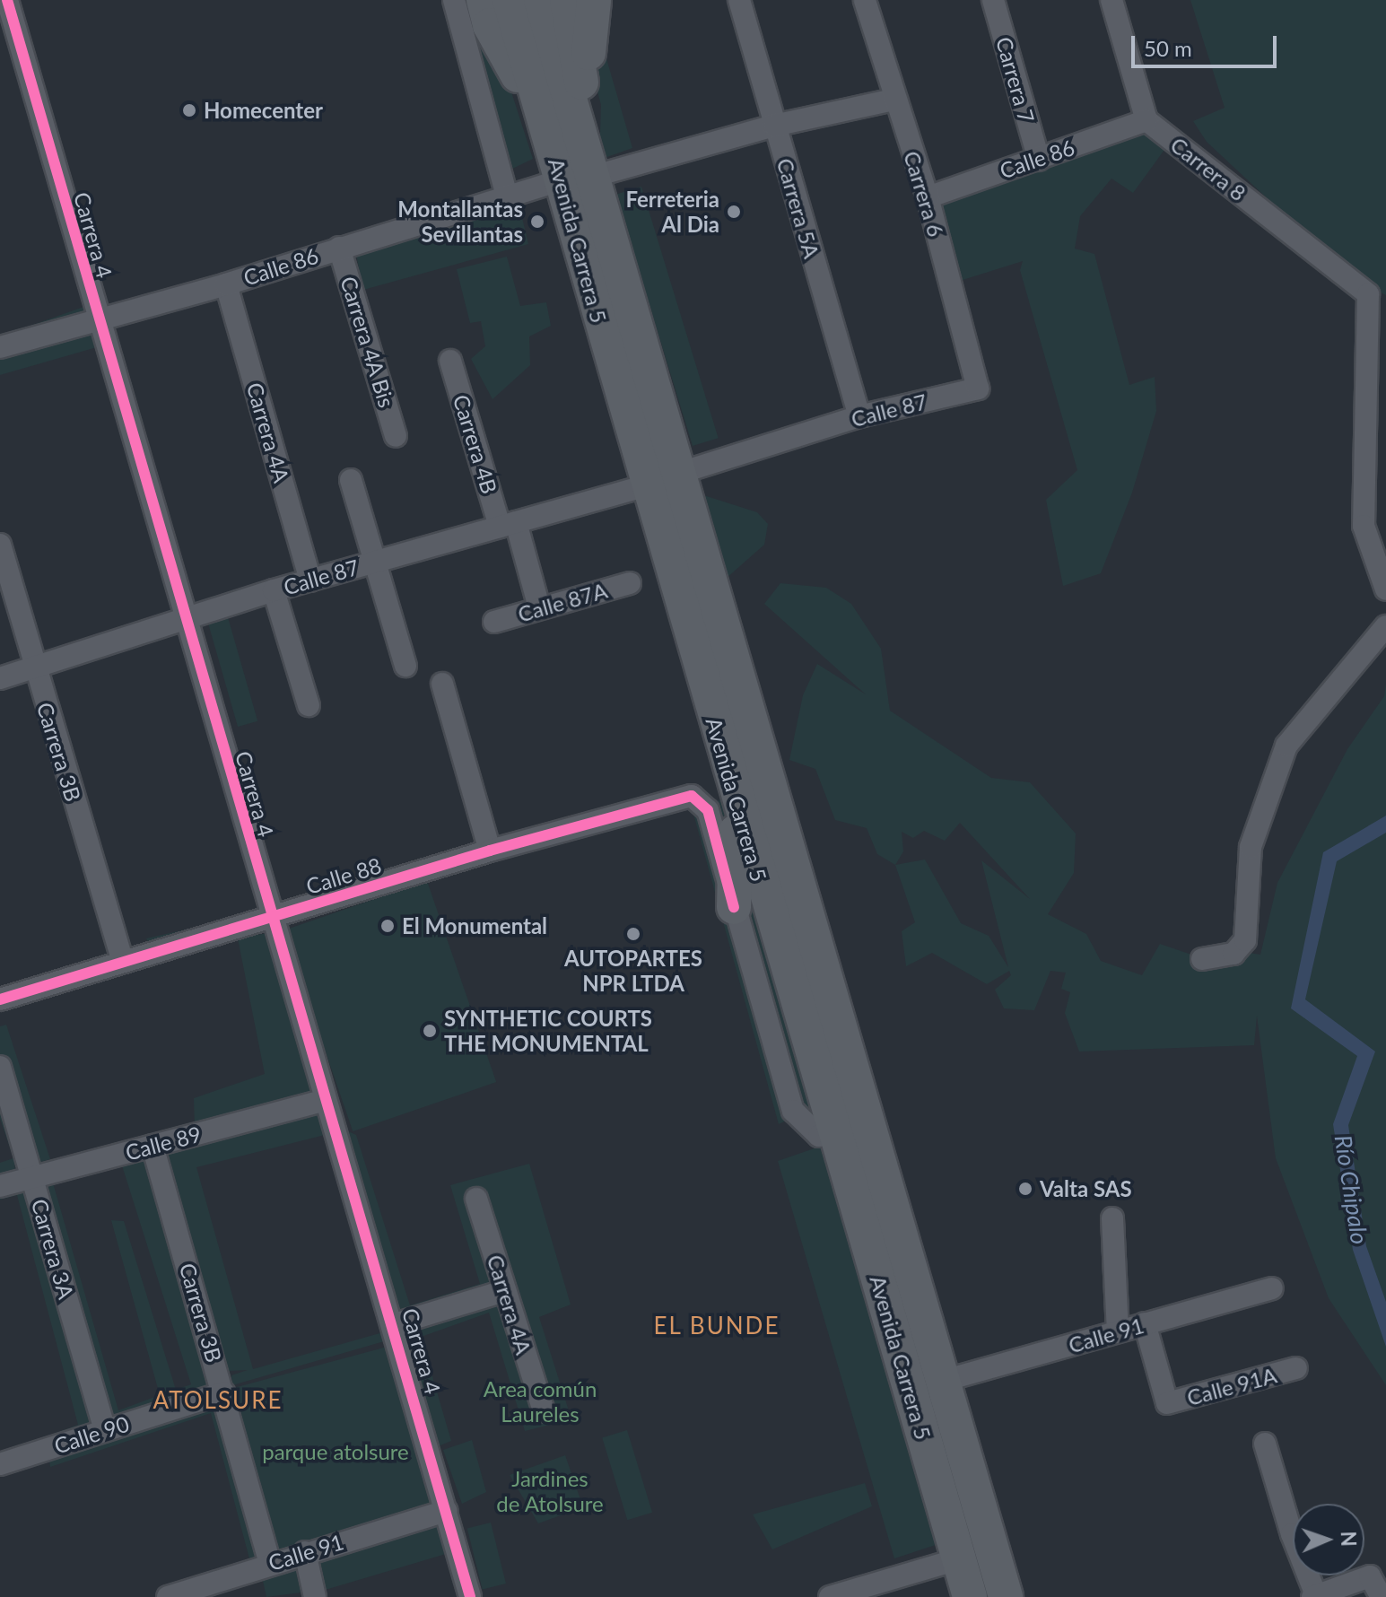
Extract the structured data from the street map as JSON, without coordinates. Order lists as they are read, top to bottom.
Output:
{
  "streets": {
    "main road": ["Avenida Carrera 5"],
    "street": [
      "Carrera 7",
      "Calle 86",
      "Carrera 8",
      "Carrera 6",
      "Carrera 5A",
      "Carrera 4",
      "Carrera 4A Bis",
      "Calle 87",
      "Carrera 4A",
      "Carrera 4B",
      "Calle 87A",
      "Carrera 3B",
      "Calle 88",
      "Calle 89",
      "Carrera 3A",
      "Calle 91",
      "Calle 91A",
      "Calle 90"
    ]
  },
  "crossings": [
    ["Carrera 7", "Calle 86"],
    ["Calle 86", "Carrera 8"],
    ["Calle 86", "Carrera 6"],
    ["Calle 86", "Carrera 5A"],
    ["Calle 86", "Carrera 4"],
    ["Calle 86", "Avenida Carrera 5"],
    ["Calle 86", "Carrera 4A Bis"],
    ["Calle 86", "Carrera 4A"],
    ["Carrera 6", "Calle 87"],
    ["Carrera 5A", "Calle 87"],
    ["Carrera 4", "Calle 87"],
    ["Carrera 4", "Calle 88"],
    ["Carrera 4", "Calle 89"],
    ["Carrera 4", "Calle 91"],
    ["Avenida Carrera 5", "Calle 87"],
    ["Avenida Carrera 5", "Calle 91"],
    ["Calle 87", "Carrera 4A"],
    ["Calle 87", "Carrera 4B"],
    ["Calle 87", "Carrera 3B"],
    ["Carrera 4B", "Calle 87A"],
    ["Carrera 3B", "Calle 88"],
    ["Carrera 3B", "Calle 89"],
    ["Carrera 3B", "Calle 91"],
    ["Carrera 3B", "Calle 90"],
    ["Calle 89", "Carrera 3A"],
    ["Carrera 3A", "Calle 90"],
    ["Calle 91", "Calle 91A"]
  ],
  "districts": ["EL BUNDE", "ATOLSURE"],
  "water": ["Río Chipalo"],
  "parks": ["Area común Laureles", "parque atolsure", "Jardines de Atolsure"],
  "places": [
    "Homecenter",
    "Ferreteria Al Dia",
    "Montallantas Sevillantas",
    "El Monumental",
    "AUTOPARTES NPR LTDA",
    "SYNTHETIC COURTS THE MONUMENTAL",
    "Valta SAS"
  ],
  "scale_bar": "50 m",
  "north": "right"
}
